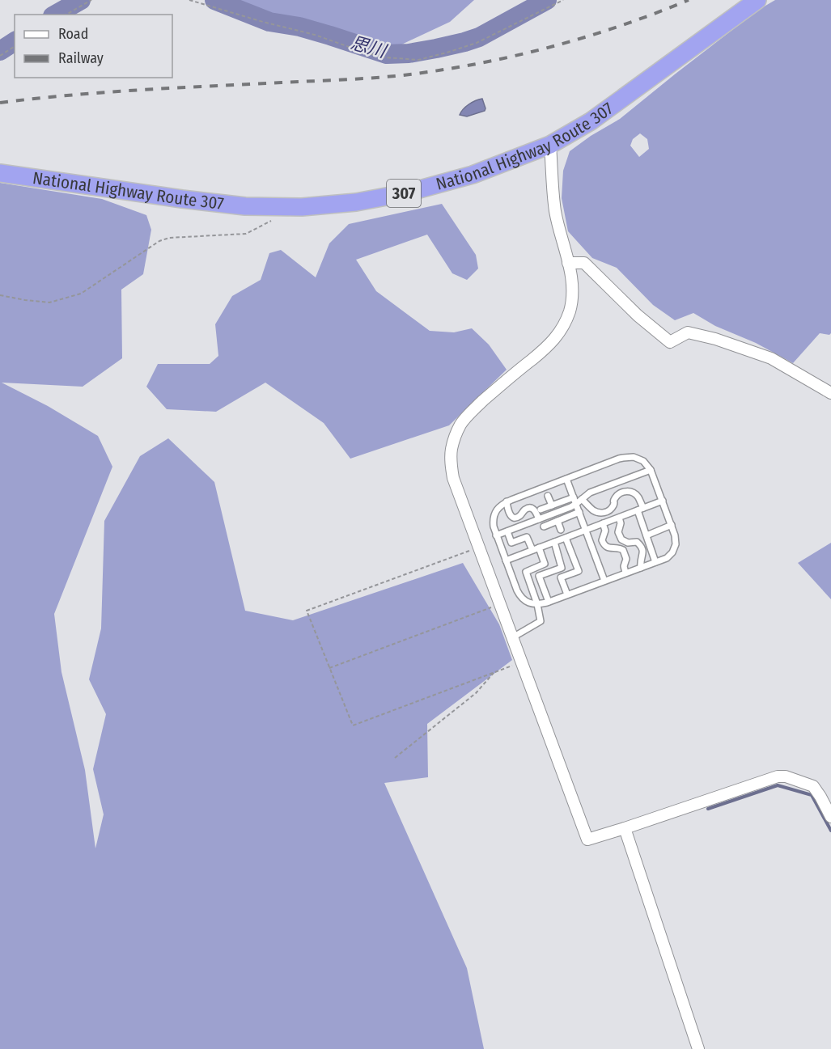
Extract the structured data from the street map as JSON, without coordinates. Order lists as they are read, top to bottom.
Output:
{
  "streets": {
    "highway": ["National Highway Route 307", "307"]
  },
  "water": ["思川"],
  "legend": ["Road", "Railway"]
}
